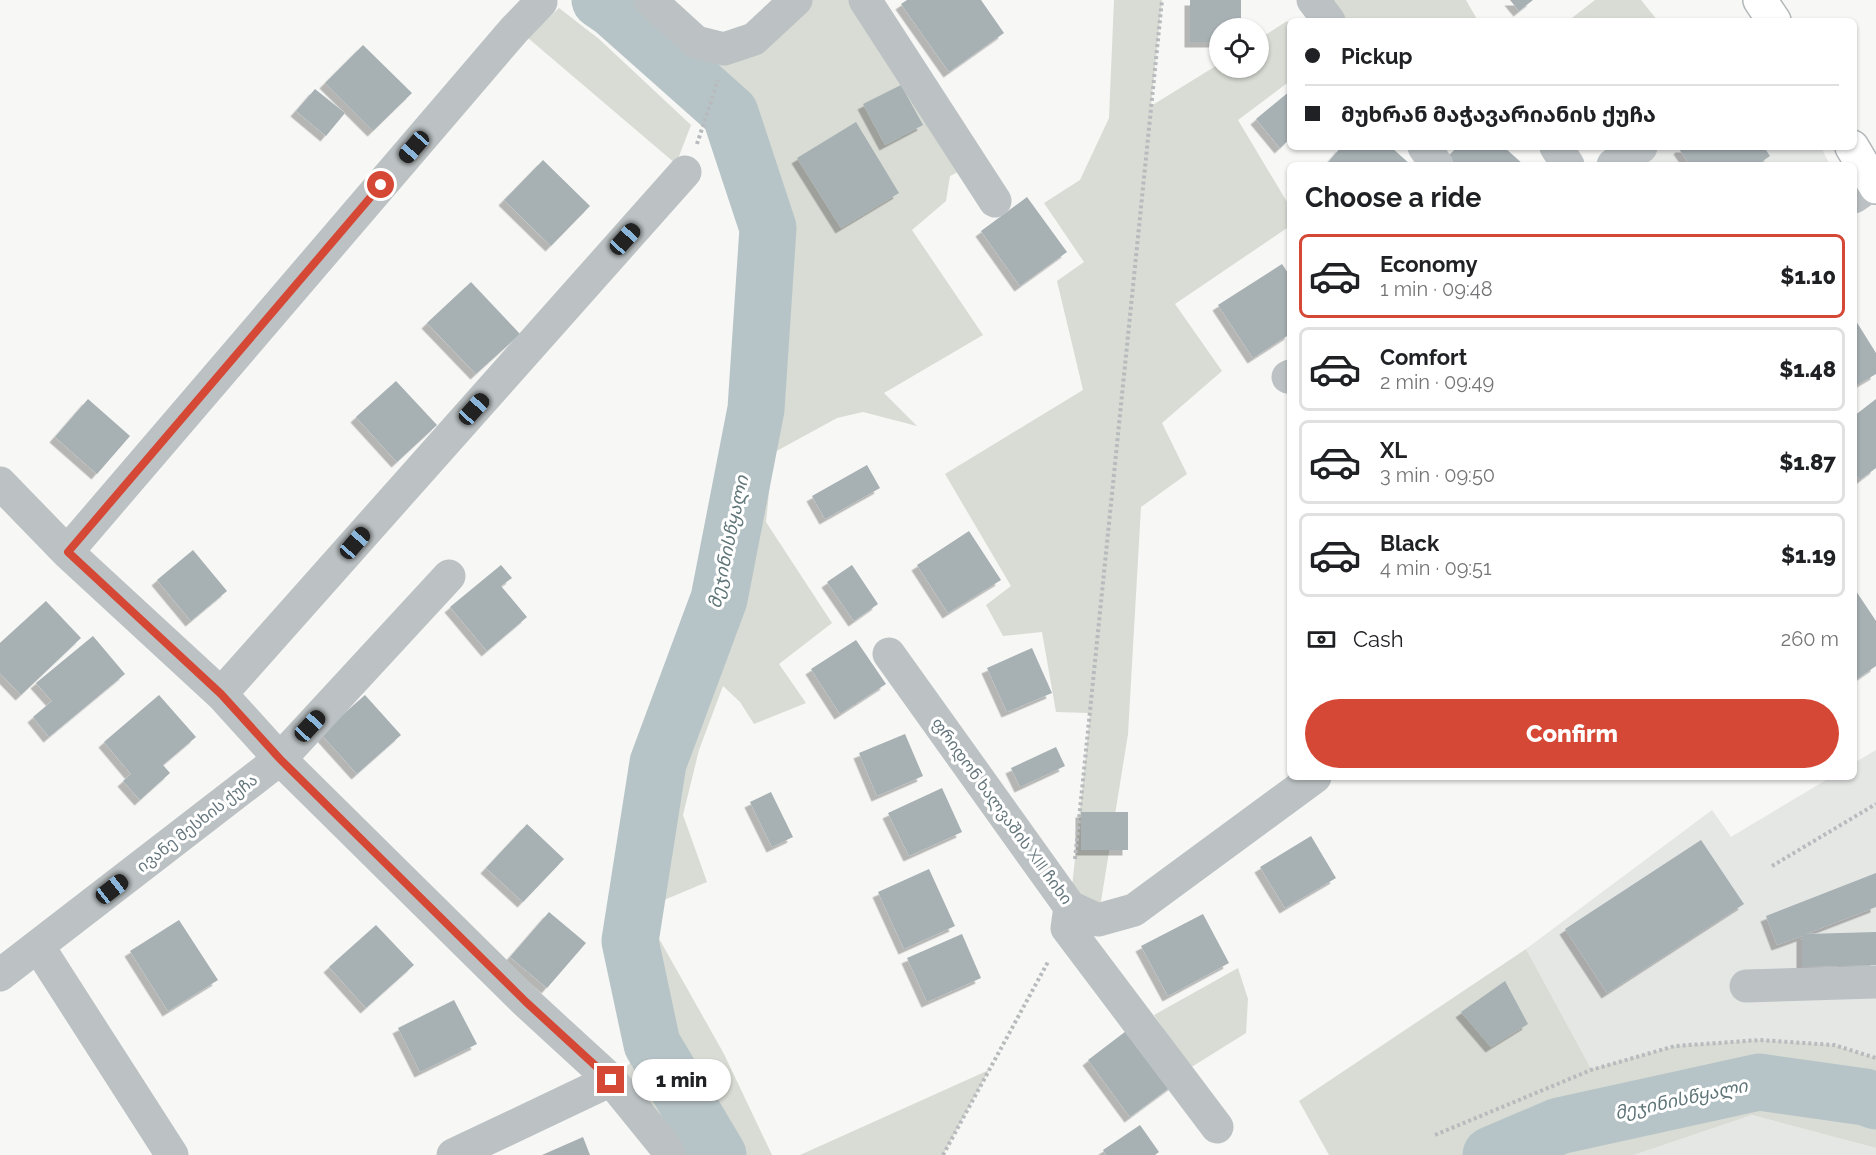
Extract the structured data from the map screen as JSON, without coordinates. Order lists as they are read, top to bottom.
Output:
{
  "streets": {
    "street": ["ფრიდონ ხალვაშის XIII ჩიხი", "ივანე მესხის ქუჩა"]
  },
  "water": ["მეჯინისწყალი"],
  "page": {
    "banner": ["Pickup", "მუხრან მაჭავარიანის ქუჩა"],
    "heading": "Choose a ride",
    "list": [
      {
        "name": "Economy",
        "note": "1 min · 09:48",
        "value": "$1.10"
      },
      {
        "name": "Comfort",
        "note": "2 min · 09:49",
        "value": "$1.48"
      },
      {
        "name": "XL",
        "note": "3 min · 09:50",
        "value": "$1.87"
      },
      {
        "name": "Black",
        "note": "4 min · 09:51",
        "value": "$1.19"
      }
    ],
    "pay": ["Cash", "260 m"],
    "buttons": "Confirm",
    "bubble": "1 min"
  }
}
